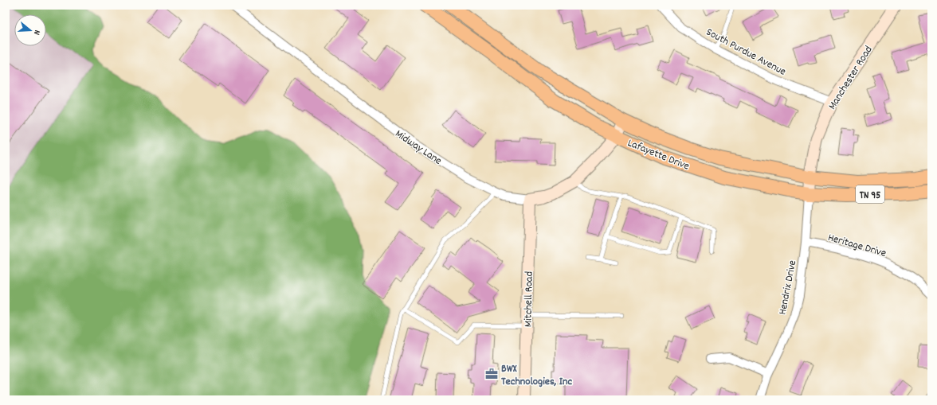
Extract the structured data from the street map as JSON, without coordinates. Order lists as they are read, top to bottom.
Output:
{
  "streets": {
    "main road": ["Lafayette Drive", "TN 95"],
    "street": [
      "South Purdue Avenue",
      "Manchester Road",
      "Midway Lane",
      "Heritage Drive",
      "Hendrix Drive",
      "Mitchell Road"
    ]
  },
  "crossings": [
    ["South Purdue Avenue", "Manchester Road"],
    ["Manchester Road", "Lafayette Drive"],
    ["Manchester Road", "Hendrix Drive"],
    ["Midway Lane", "Lafayette Drive"],
    ["Midway Lane", "Mitchell Road"],
    ["Lafayette Drive", "Hendrix Drive"],
    ["Heritage Drive", "Hendrix Drive"]
  ],
  "places": {
    "office": ["BWX Technologies, Inc"]
  },
  "north": "right"
}
